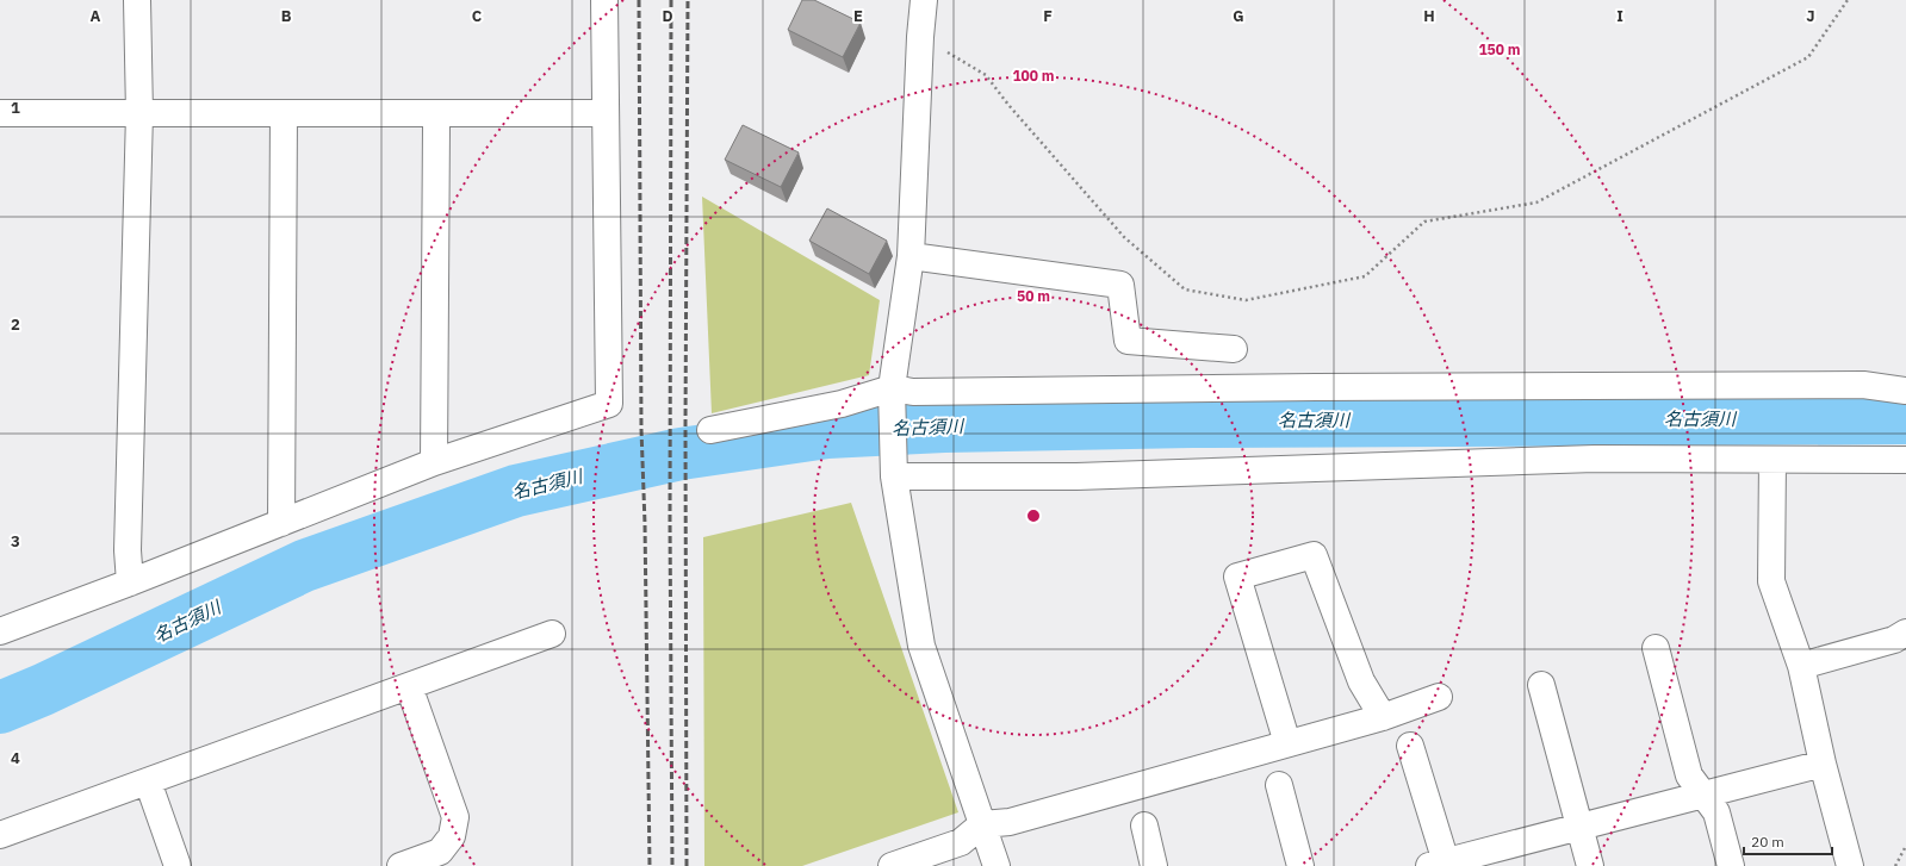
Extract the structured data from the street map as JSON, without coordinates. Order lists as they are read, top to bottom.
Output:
{
  "water": ["名古須川"],
  "scale_bar": "20 m",
  "grid": {
    "columns": [
      "A",
      "B",
      "C",
      "D",
      "E",
      "F",
      "G",
      "H",
      "I",
      "J"
    ],
    "rows": [
      "1",
      "2",
      "3",
      "4"
    ]
  },
  "rings": ["150 m", "100 m", "50 m"]
}
